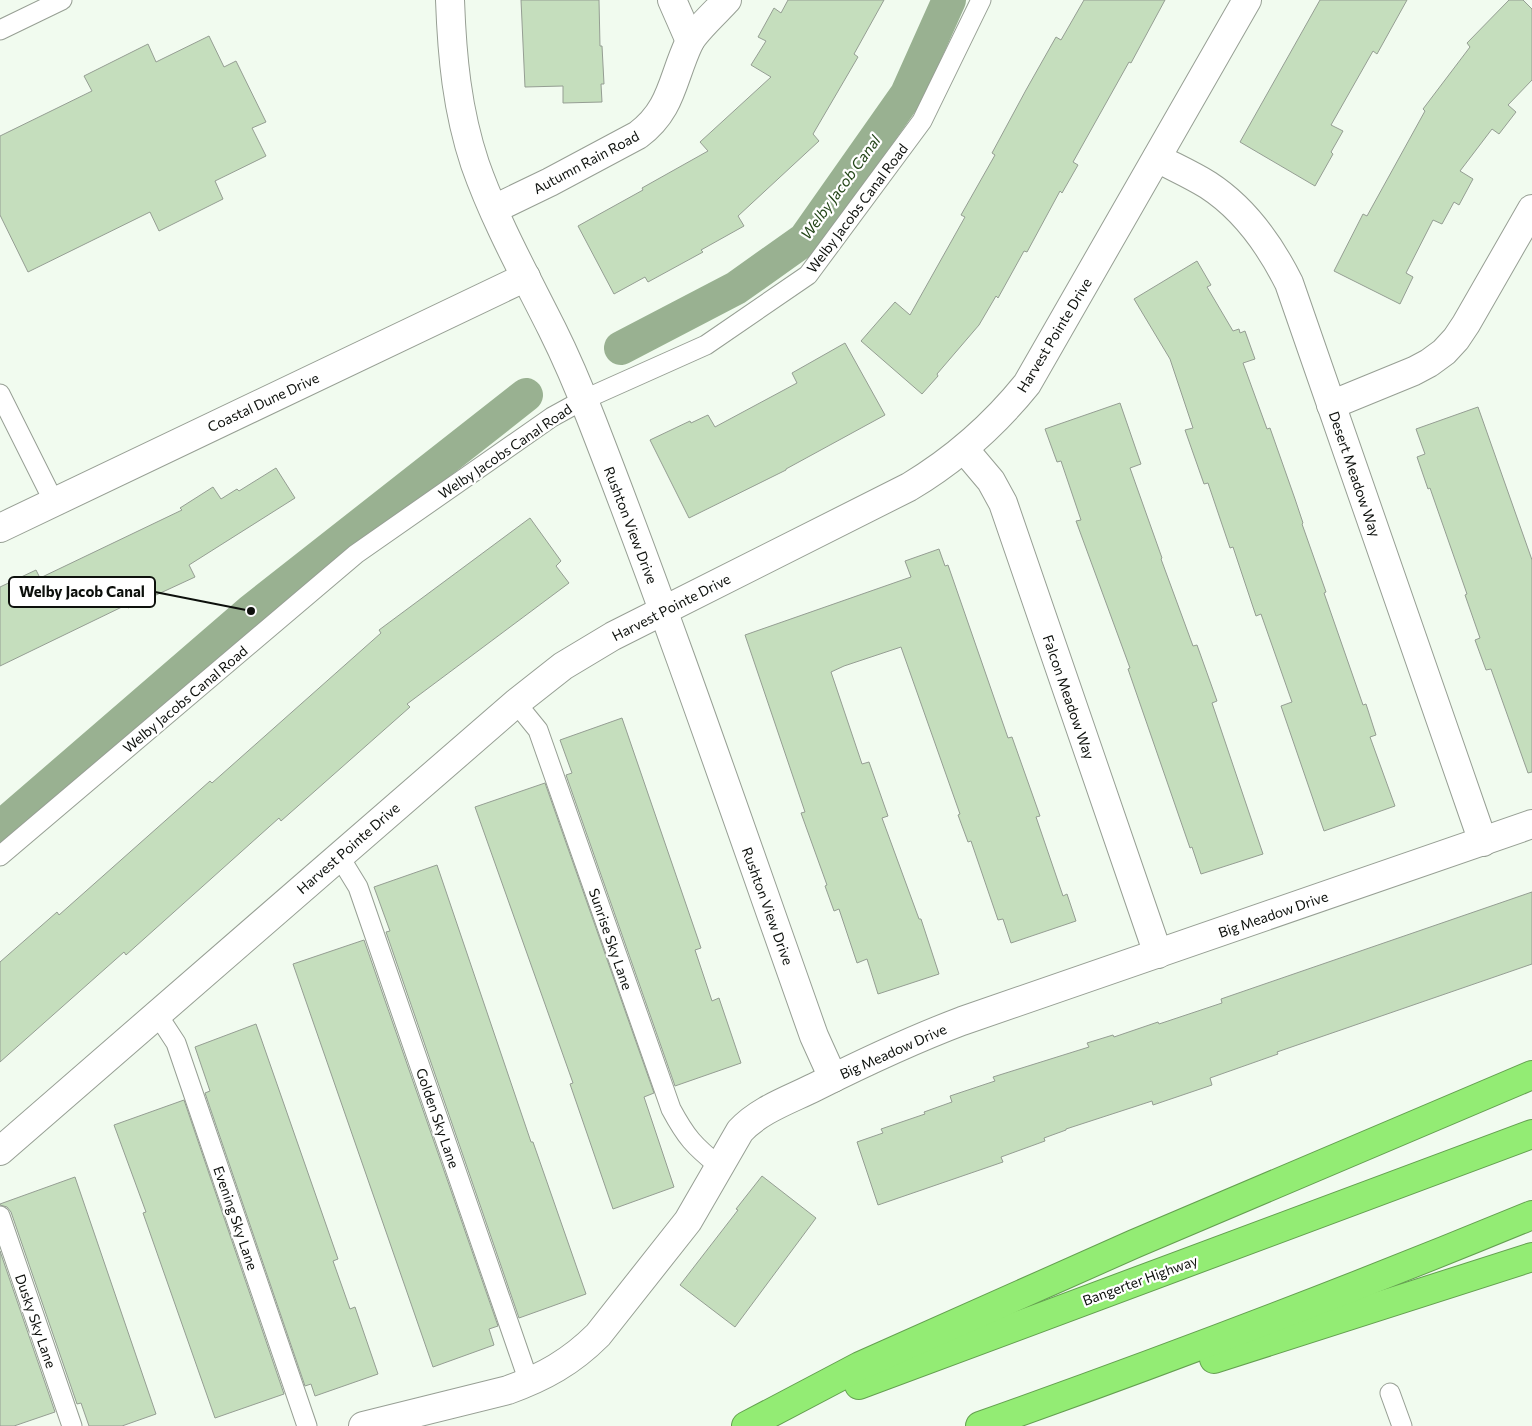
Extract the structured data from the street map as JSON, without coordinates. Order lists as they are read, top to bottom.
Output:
{
  "streets": {
    "highway": ["Bangerter Highway"],
    "street": [
      "Autumn Rain Road",
      "Harvest Pointe Drive",
      "Coastal Dune Drive",
      "Desert Meadow Way",
      "Rushton View Drive",
      "Falcon Meadow Way",
      "Big Meadow Drive"
    ],
    "lane": [
      "Welby Jacobs Canal Road",
      "Sunrise Sky Lane",
      "Golden Sky Lane",
      "Evening Sky Lane",
      "Dusky Sky Lane"
    ]
  },
  "crossings": [
    ["Autumn Rain Road", "Rushton View Drive"],
    ["Welby Jacobs Canal Road", "Rushton View Drive"],
    ["Harvest Pointe Drive", "Desert Meadow Way"],
    ["Harvest Pointe Drive", "Rushton View Drive"],
    ["Harvest Pointe Drive", "Falcon Meadow Way"],
    ["Harvest Pointe Drive", "Sunrise Sky Lane"],
    ["Harvest Pointe Drive", "Golden Sky Lane"],
    ["Harvest Pointe Drive", "Evening Sky Lane"],
    ["Coastal Dune Drive", "Rushton View Drive"],
    ["Desert Meadow Way", "Big Meadow Drive"],
    ["Rushton View Drive", "Big Meadow Drive"],
    ["Falcon Meadow Way", "Big Meadow Drive"],
    ["Big Meadow Drive", "Sunrise Sky Lane"],
    ["Big Meadow Drive", "Golden Sky Lane"]
  ],
  "water": ["Welby Jacob Canal"],
  "places": ["Welby Jacob Canal"]
}
